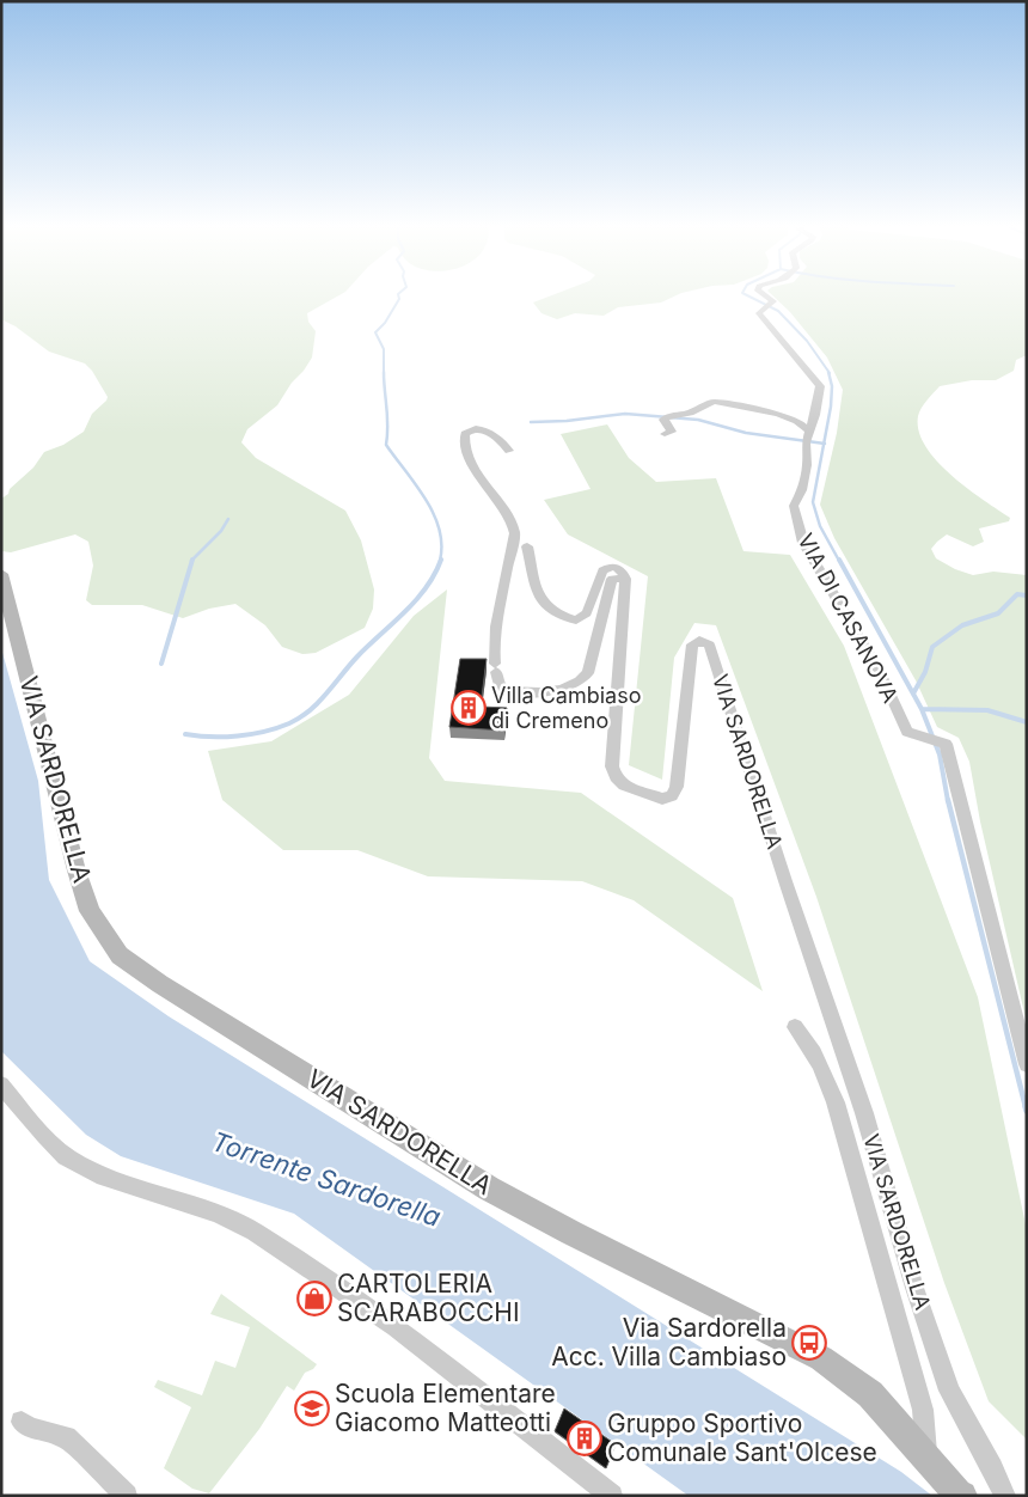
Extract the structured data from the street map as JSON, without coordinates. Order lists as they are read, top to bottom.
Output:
{
  "streets": {
    "main road": ["VIA SARDORELLA"],
    "street": ["VIA DI CASANOVA"]
  },
  "water": ["Torrente Sardorella"],
  "places": {
    "building": ["Villa Cambiaso di Cremeno", "Gruppo Sportivo Comunale Sant'Olcese"],
    "shop": ["CARTOLERIA SCARABOCCHI"],
    "bus stop": ["Via Sardorella Acc. Villa Cambiaso"],
    "school or university": ["Scuola Elementare Giacomo Matteotti"]
  }
}
